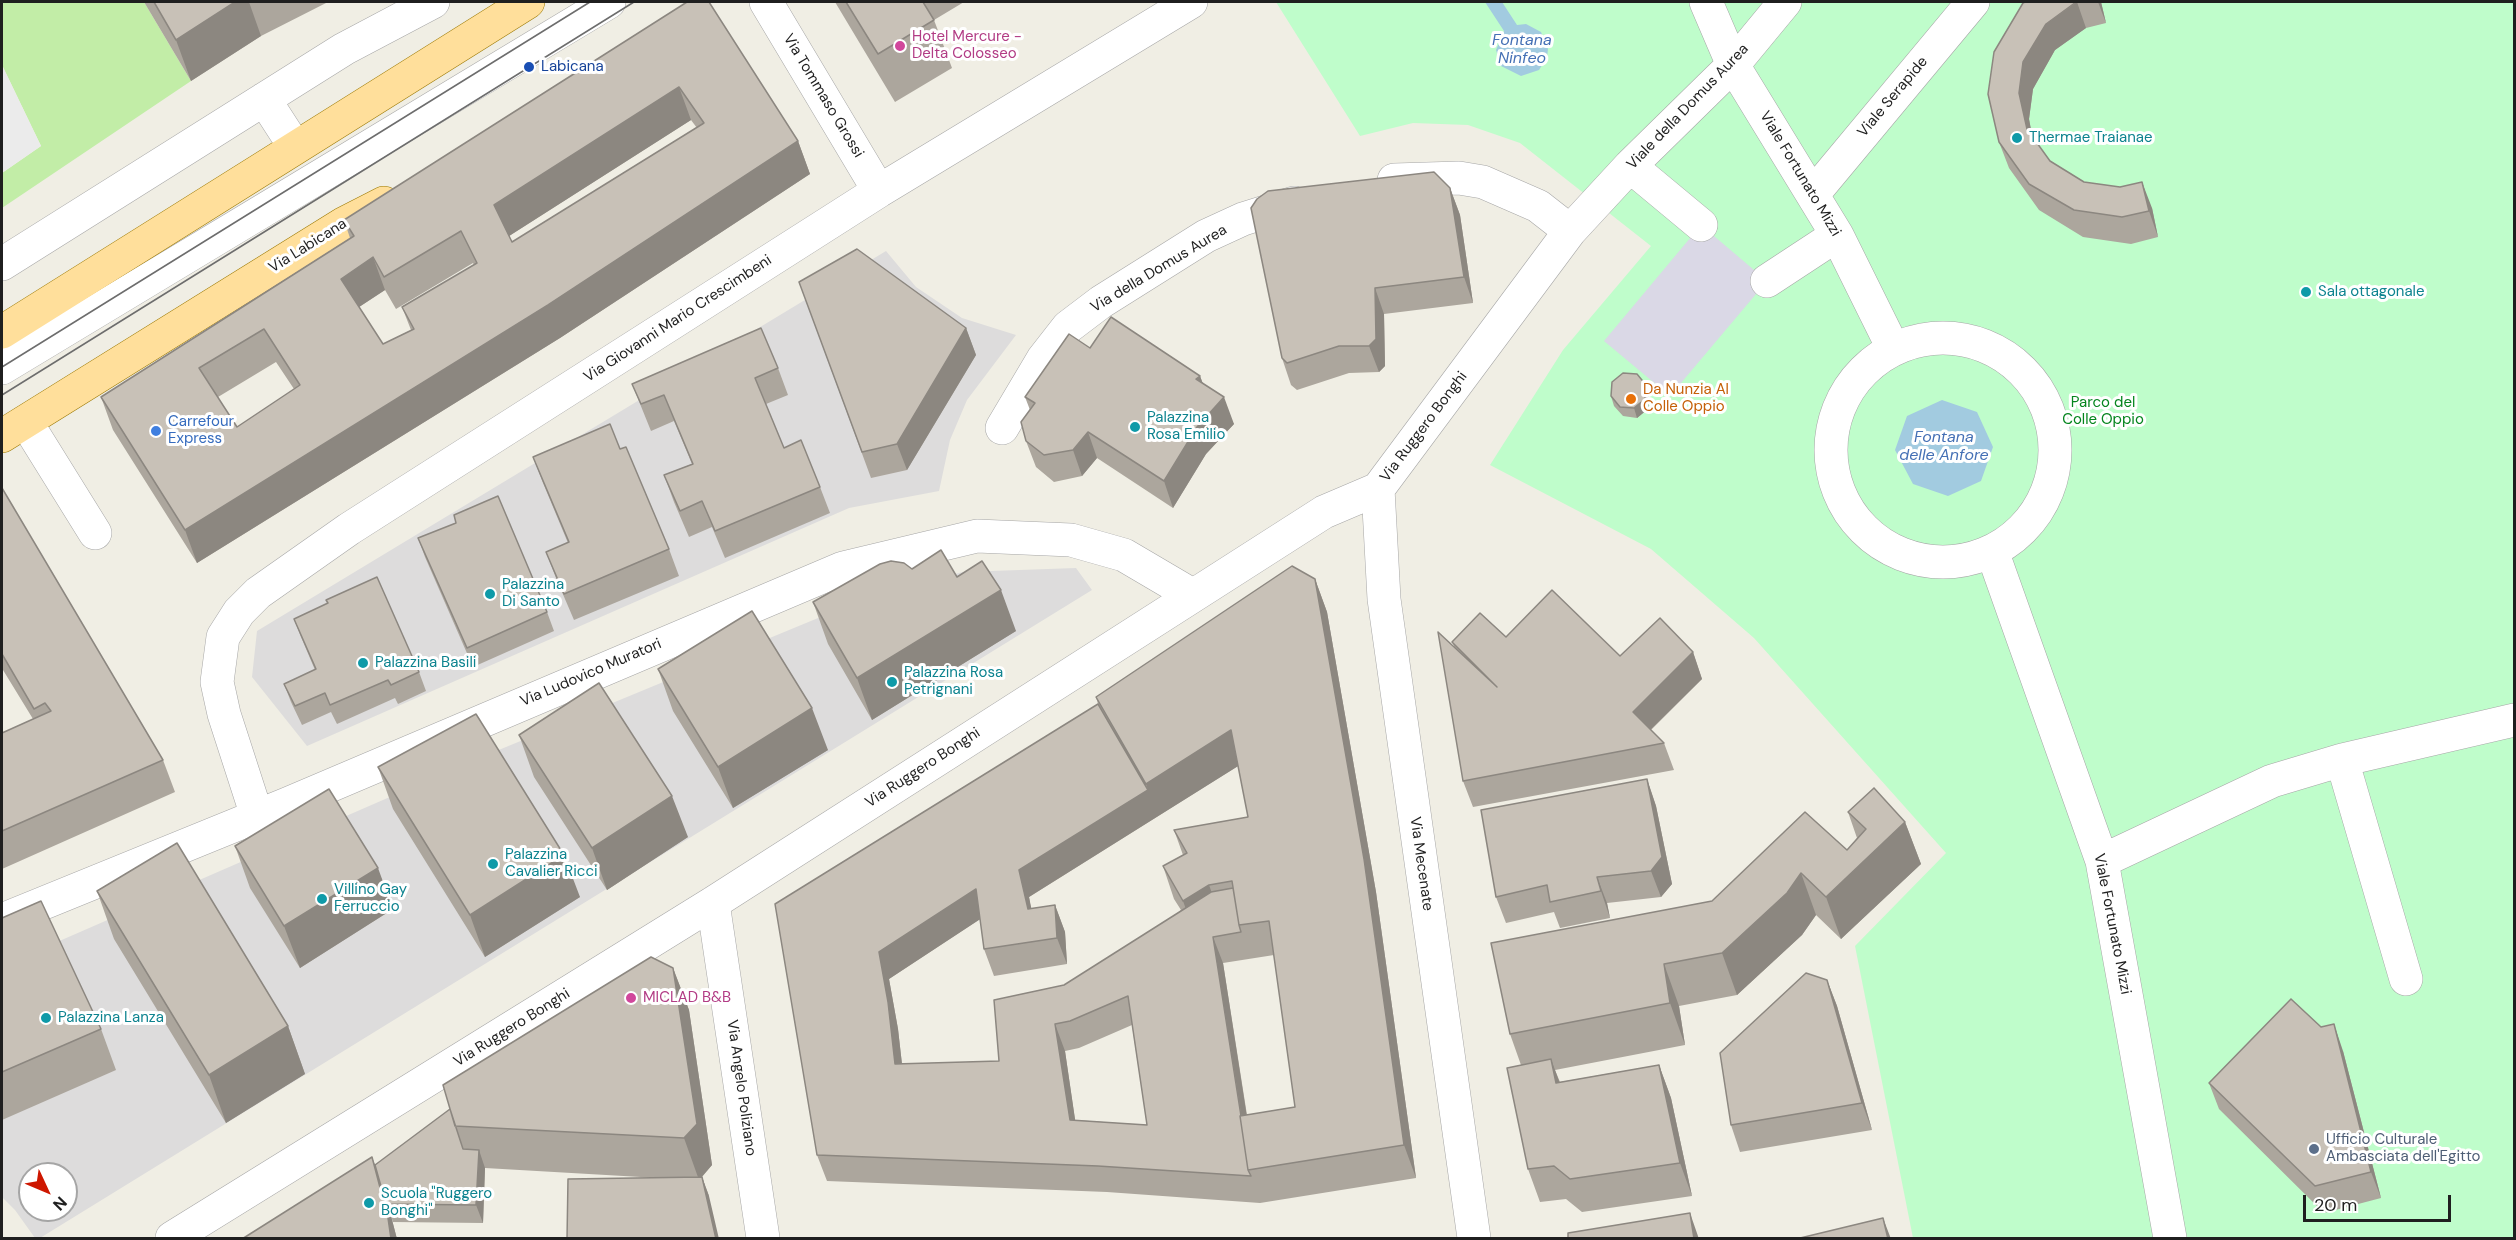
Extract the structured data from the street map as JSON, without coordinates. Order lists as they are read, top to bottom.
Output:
{
  "streets": {
    "main road": ["Via Labicana"],
    "street": [
      "Via Tommaso Grossi",
      "Viale Serapide",
      "Viale della Domus Aurea",
      "Viale Fortunato Mizzi",
      "Via della Domus Aurea",
      "Via Giovanni Mario Crescimbeni",
      "Via Ruggero Bonghi",
      "Via Ludovico Muratori",
      "Via Mecenate",
      "Via Angelo Poliziano"
    ]
  },
  "crossings": [
    ["Via Tommaso Grossi", "Via Giovanni Mario Crescimbeni"],
    ["Viale Serapide", "Viale Fortunato Mizzi"],
    ["Viale della Domus Aurea", "Viale Fortunato Mizzi"],
    ["Viale della Domus Aurea", "Via Ruggero Bonghi"],
    ["Via Giovanni Mario Crescimbeni", "Via Ludovico Muratori"],
    ["Via Ruggero Bonghi", "Via Ludovico Muratori"],
    ["Via Ruggero Bonghi", "Via Mecenate"],
    ["Via Ruggero Bonghi", "Via Angelo Poliziano"]
  ],
  "water": ["Fontana Ninfeo", "Fontana delle Anfore"],
  "parks": ["Parco del Colle Oppio"],
  "places": [
    "Hotel Mercure - Delta Colosseo",
    "Labicana",
    "Thermae Traianae",
    "Sala ottagonale",
    "Da Nunzia Al Colle Oppio",
    "Palazzina Rosa Emilio",
    "Carrefour Express",
    "Palazzina Di Santo",
    "Palazzina Basili",
    "Palazzina Rosa Petrignani",
    "Palazzina Cavalier Ricci",
    "Villino Gay Ferruccio",
    "MICLAD B&B",
    "Palazzina Lanza",
    "Ufficio Culturale Ambasciata dell'Egitto",
    "Scuola \"Ruggero Bonghi\""
  ],
  "scale_bar": "20 m",
  "north": "bottom right"
}
